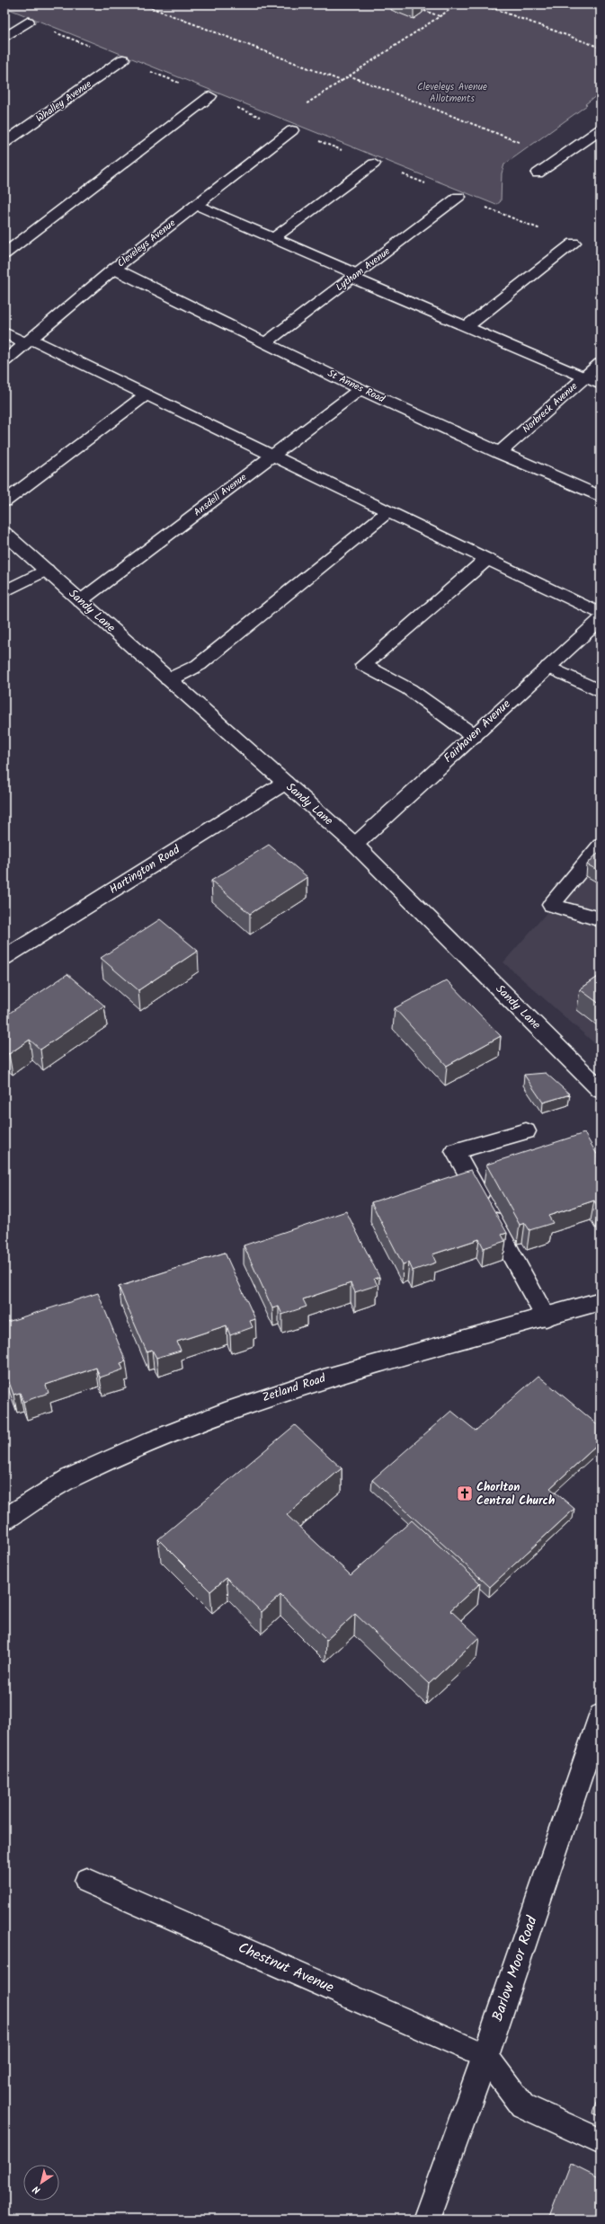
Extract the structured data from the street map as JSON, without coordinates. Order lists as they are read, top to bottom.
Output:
{
  "streets": {
    "street": [
      "Whalley Avenue",
      "Cleveleys Avenue",
      "Lytham Avenue",
      "St Annes Road",
      "Norbreck Avenue",
      "Ansdell Avenue",
      "Sandy Lane",
      "Fairhaven Avenue",
      "Hartington Road",
      "Zetland Road",
      "Chestnut Avenue",
      "Barlow Moor Road"
    ]
  },
  "crossings": [
    ["Cleveleys Avenue", "St Annes Road"],
    ["Lytham Avenue", "St Annes Road"],
    ["St Annes Road", "Norbreck Avenue"],
    ["St Annes Road", "Ansdell Avenue"],
    ["Ansdell Avenue", "Sandy Lane"],
    ["Sandy Lane", "Fairhaven Avenue"],
    ["Sandy Lane", "Hartington Road"],
    ["Chestnut Avenue", "Barlow Moor Road"]
  ],
  "parks": ["Cleveleys Avenue Allotments"],
  "places": {
    "church": ["Chorlton Central Church"]
  },
  "north": "bottom left"
}
